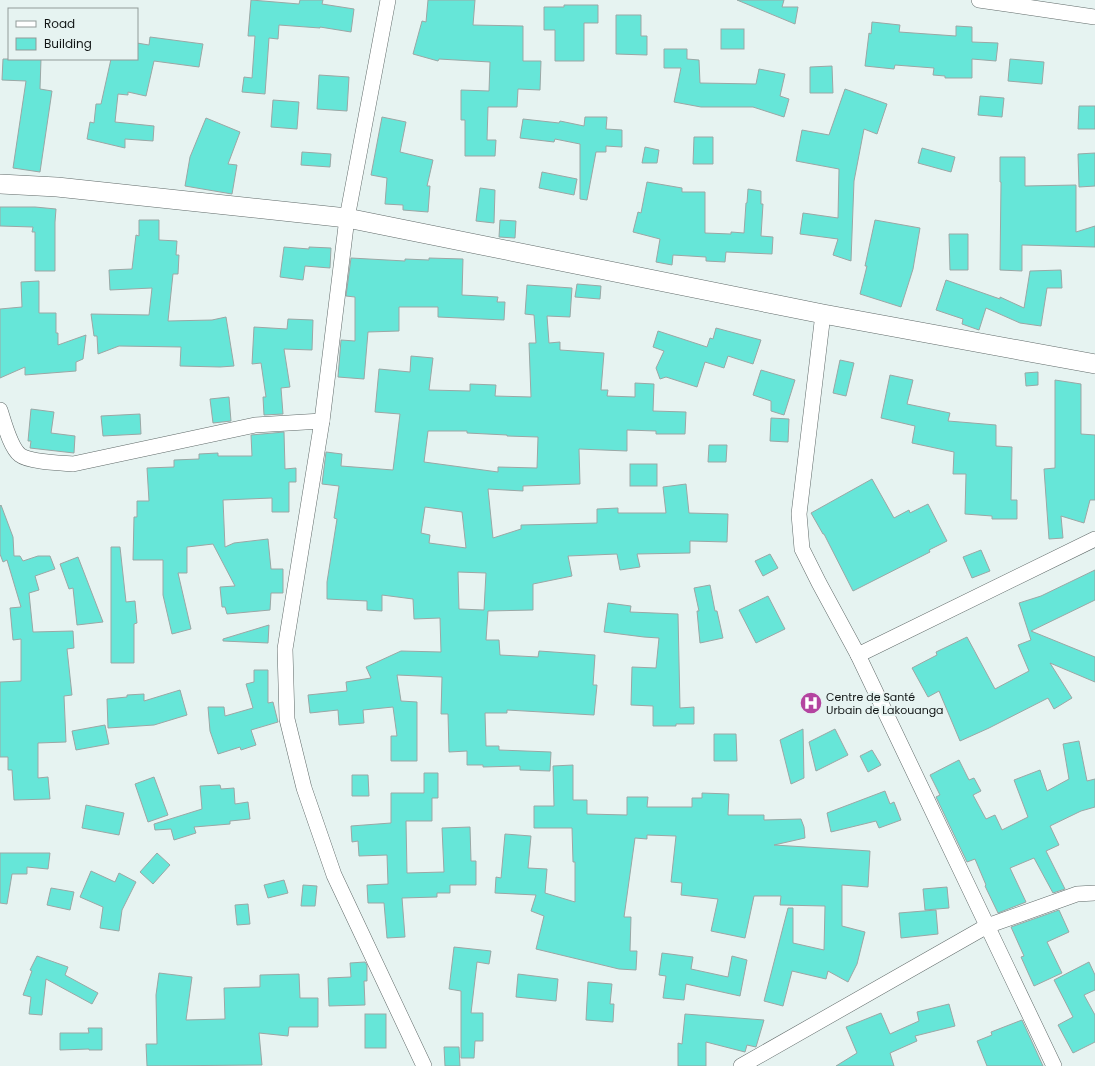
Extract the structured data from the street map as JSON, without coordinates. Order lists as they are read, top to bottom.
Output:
{
  "places": {
    "hospital": ["Centre de Santé Urbain de Lakouanga"]
  },
  "legend": ["Road", "Building"]
}
